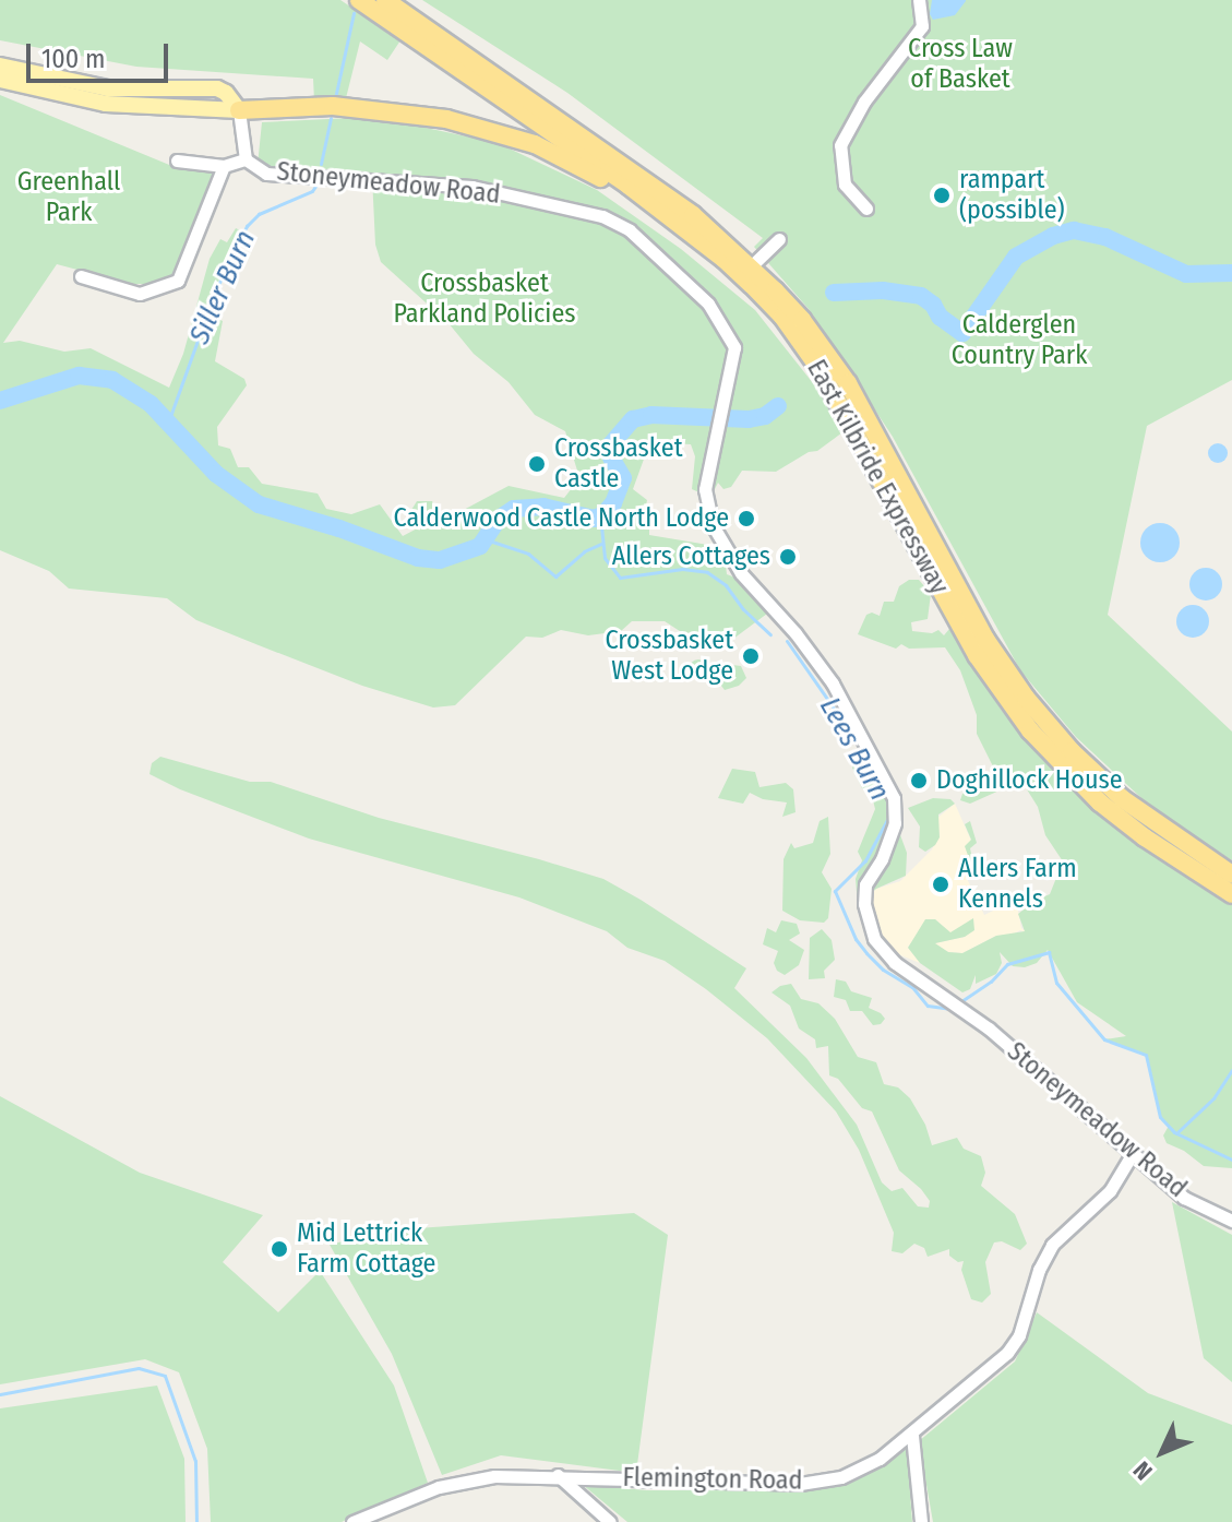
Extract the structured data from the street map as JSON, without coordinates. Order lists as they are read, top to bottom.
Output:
{
  "streets": {
    "highway": ["East Kilbride Expressway"],
    "street": ["Stoneymeadow Road", "Flemington Road"]
  },
  "crossings": [
    ["Stoneymeadow Road", "Flemington Road"]
  ],
  "water": ["Siller Burn", "Lees Burn"],
  "parks": [
    "Cross Law of Basket",
    "Greenhall Park",
    "Crossbasket Parkland Policies",
    "Calderglen Country Park"
  ],
  "places": [
    "rampart (possible)",
    "Crossbasket Castle",
    "Calderwood Castle North Lodge",
    "Allers Cottages",
    "Crossbasket West Lodge",
    "Doghillock House",
    "Allers Farm Kennels",
    "Mid Lettrick Farm Cottage"
  ],
  "scale_bar": "100 m",
  "north": "bottom left"
}
